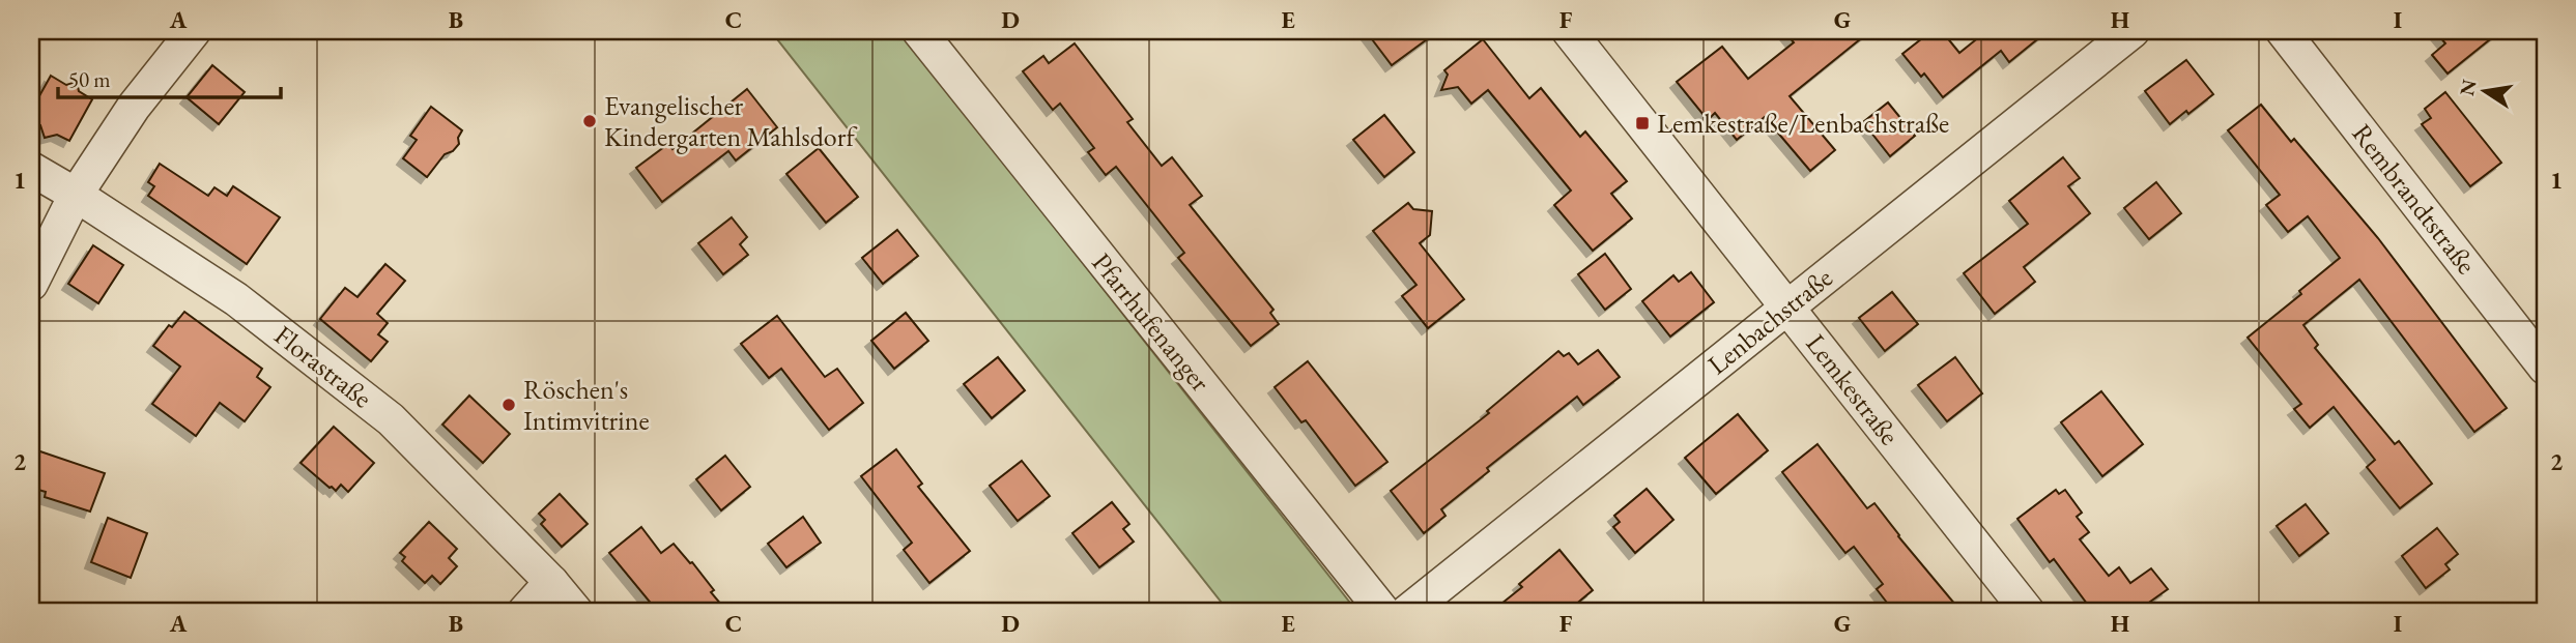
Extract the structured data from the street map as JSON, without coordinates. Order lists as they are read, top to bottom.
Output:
{
  "streets": {
    "street": [
      "Rembrandtstraße",
      "Lenbachstraße",
      "Pfarrhufenanger",
      "Florastraße",
      "Lemkestraße"
    ]
  },
  "crossings": [
    ["Lenbachstraße", "Lemkestraße"]
  ],
  "places": {
    "other": ["Evangelischer Kindergarten Mahlsdorf", "Röschen's Intimvitrine"],
    "transit": ["Lemkestraße/Lenbachstraße"]
  },
  "scale_bar": "50 m",
  "north": "left",
  "grid": {
    "columns": [
      "A",
      "B",
      "C",
      "D",
      "E",
      "F",
      "G",
      "H",
      "I"
    ],
    "rows": ["1", "2"]
  }
}
